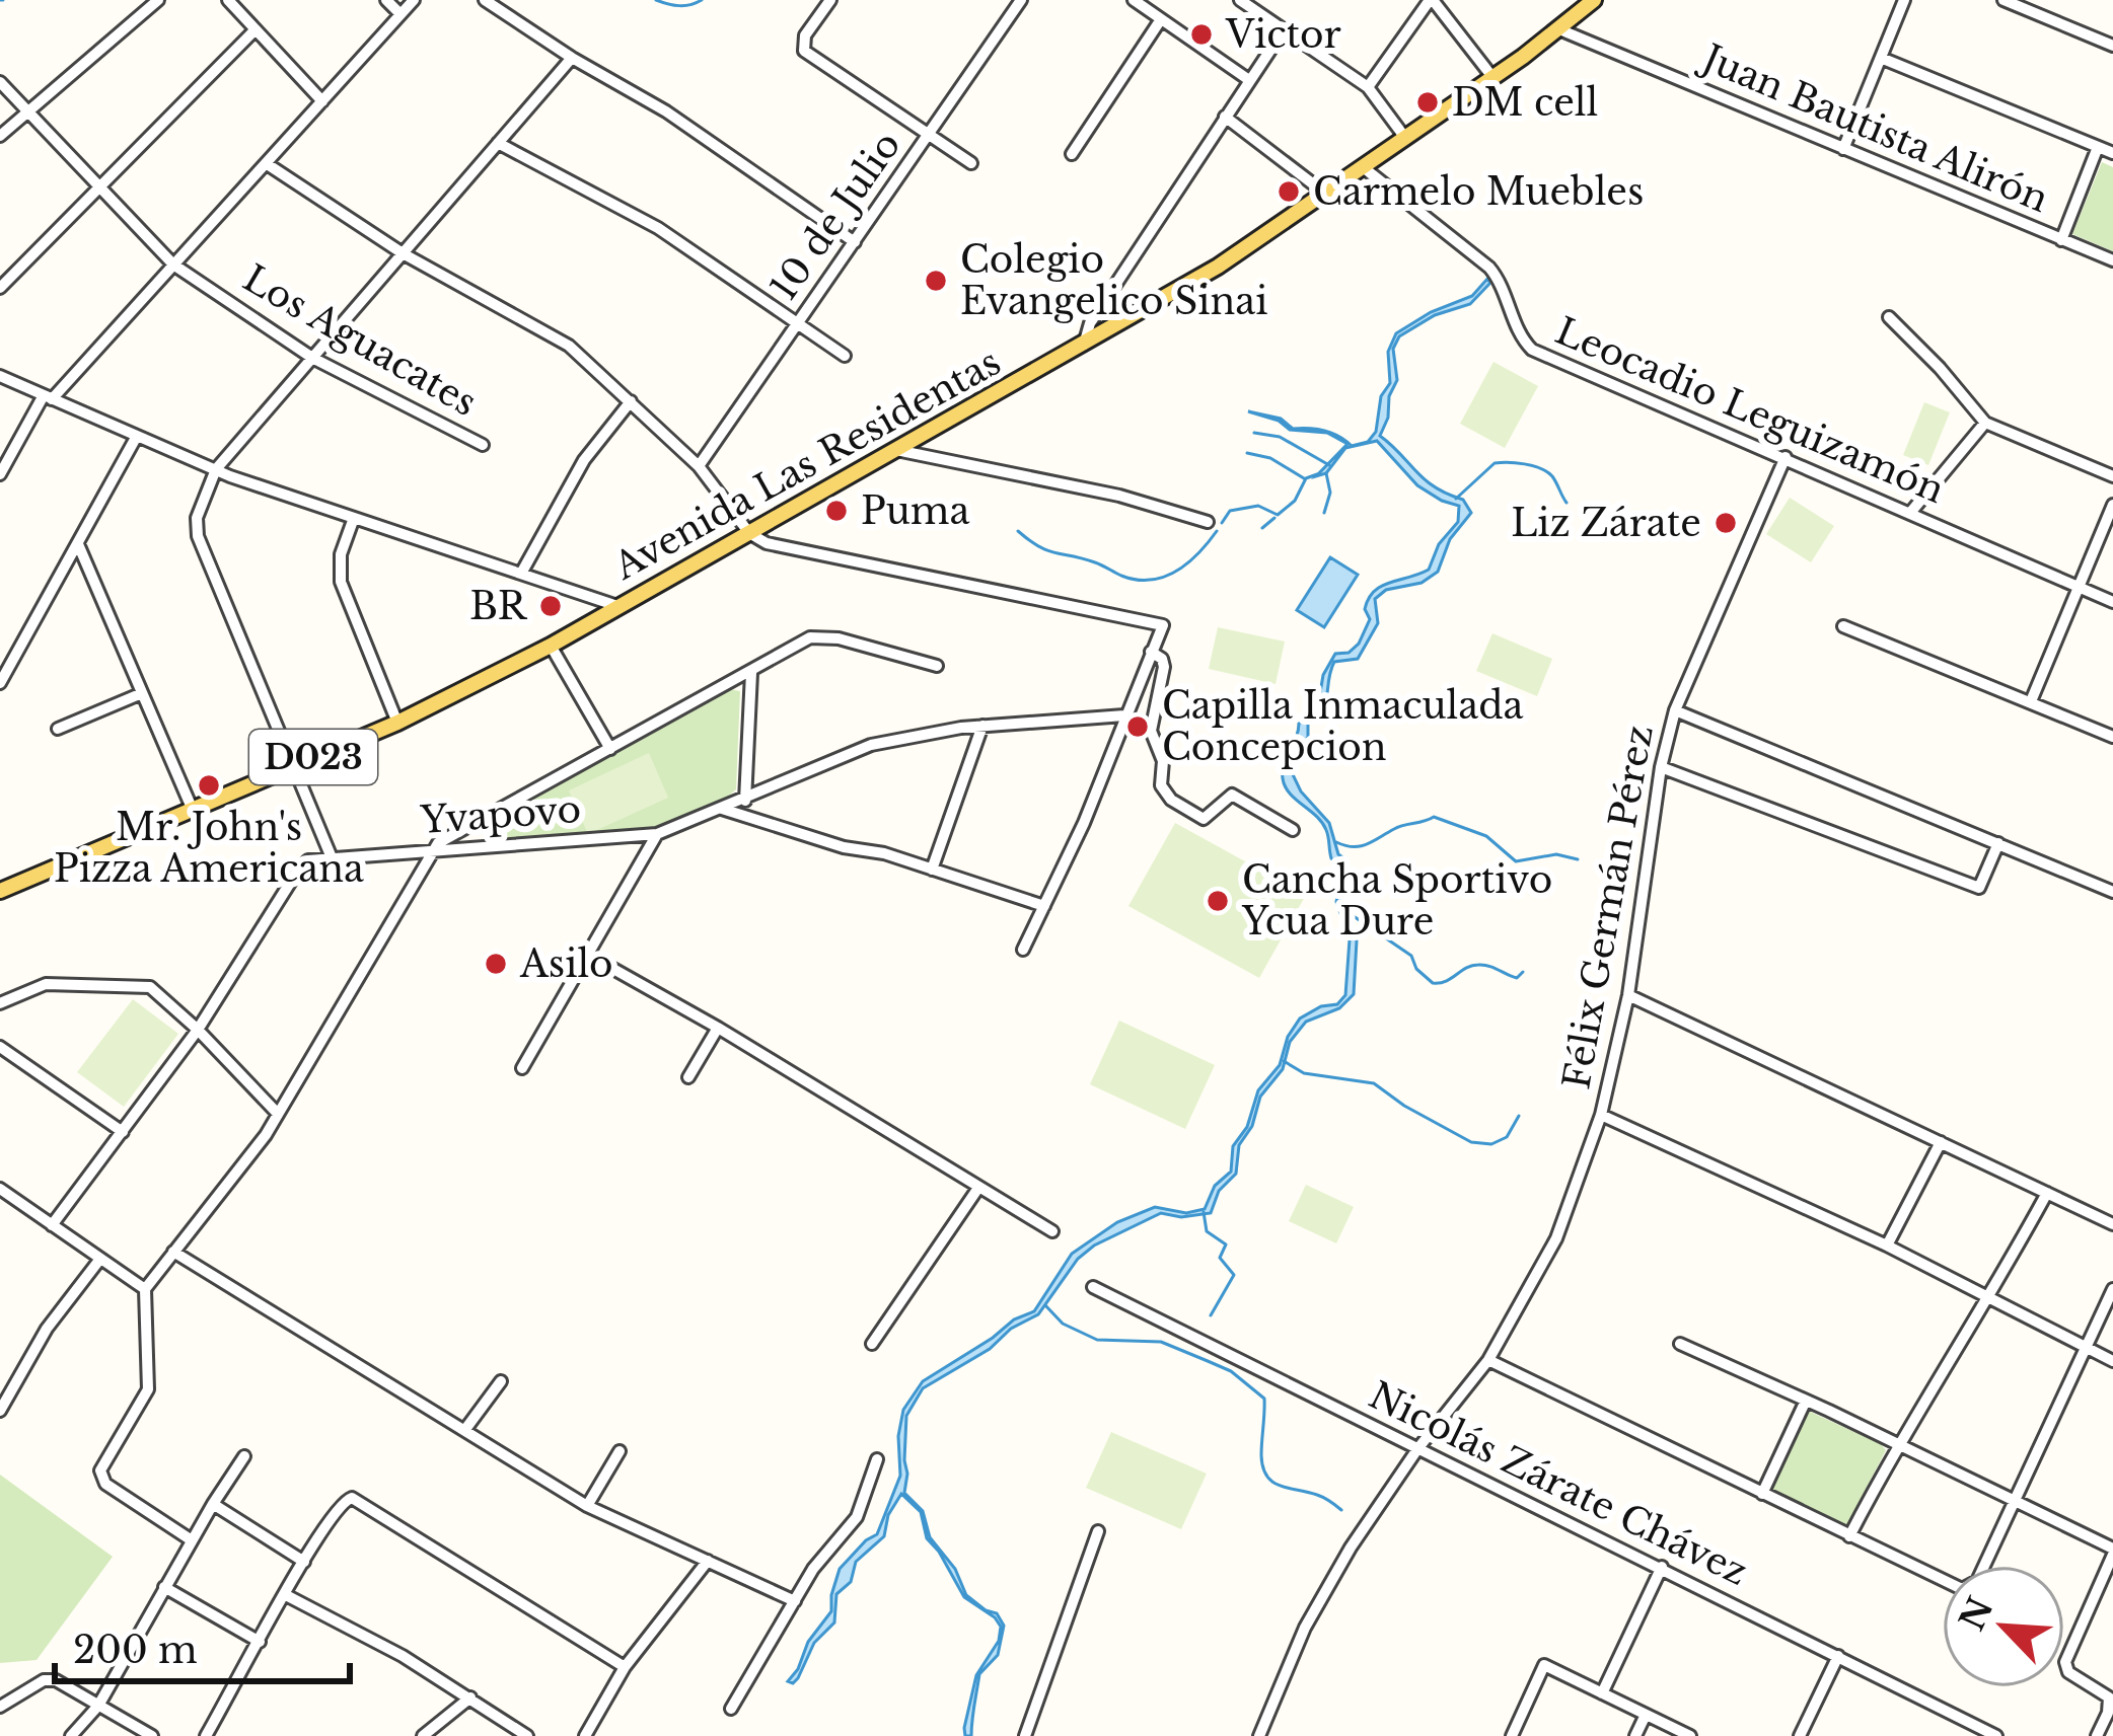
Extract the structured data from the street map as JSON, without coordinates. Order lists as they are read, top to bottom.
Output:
{
  "streets": {
    "main road": ["Avenida Las Residentas", "D023"],
    "street": [
      "Juan Bautista Alirón",
      "10 de Julio",
      "Los Aguacates",
      "Leocadio Leguizamón",
      "Yvapovo",
      "Félix Germán Pérez",
      "Nicolás Zárate Chávez"
    ]
  },
  "crossings": [
    ["Juan Bautista Alirón", "Avenida Las Residentas"],
    ["Leocadio Leguizamón", "Avenida Las Residentas"],
    ["Leocadio Leguizamón", "Félix Germán Pérez"],
    ["Félix Germán Pérez", "Nicolás Zárate Chávez"]
  ],
  "places": [
    "Victor",
    "DM cell",
    "Carmelo Muebles",
    "Colegio Evangelico Sinai",
    "Puma",
    "Liz Zárate",
    "BR",
    "Capilla Inmaculada Concepcion",
    "Mr. John's Pizza Americana",
    "Cancha Sportivo Ycua Dure",
    "Asilo"
  ],
  "scale_bar": "200 m",
  "north": "top left"
}
